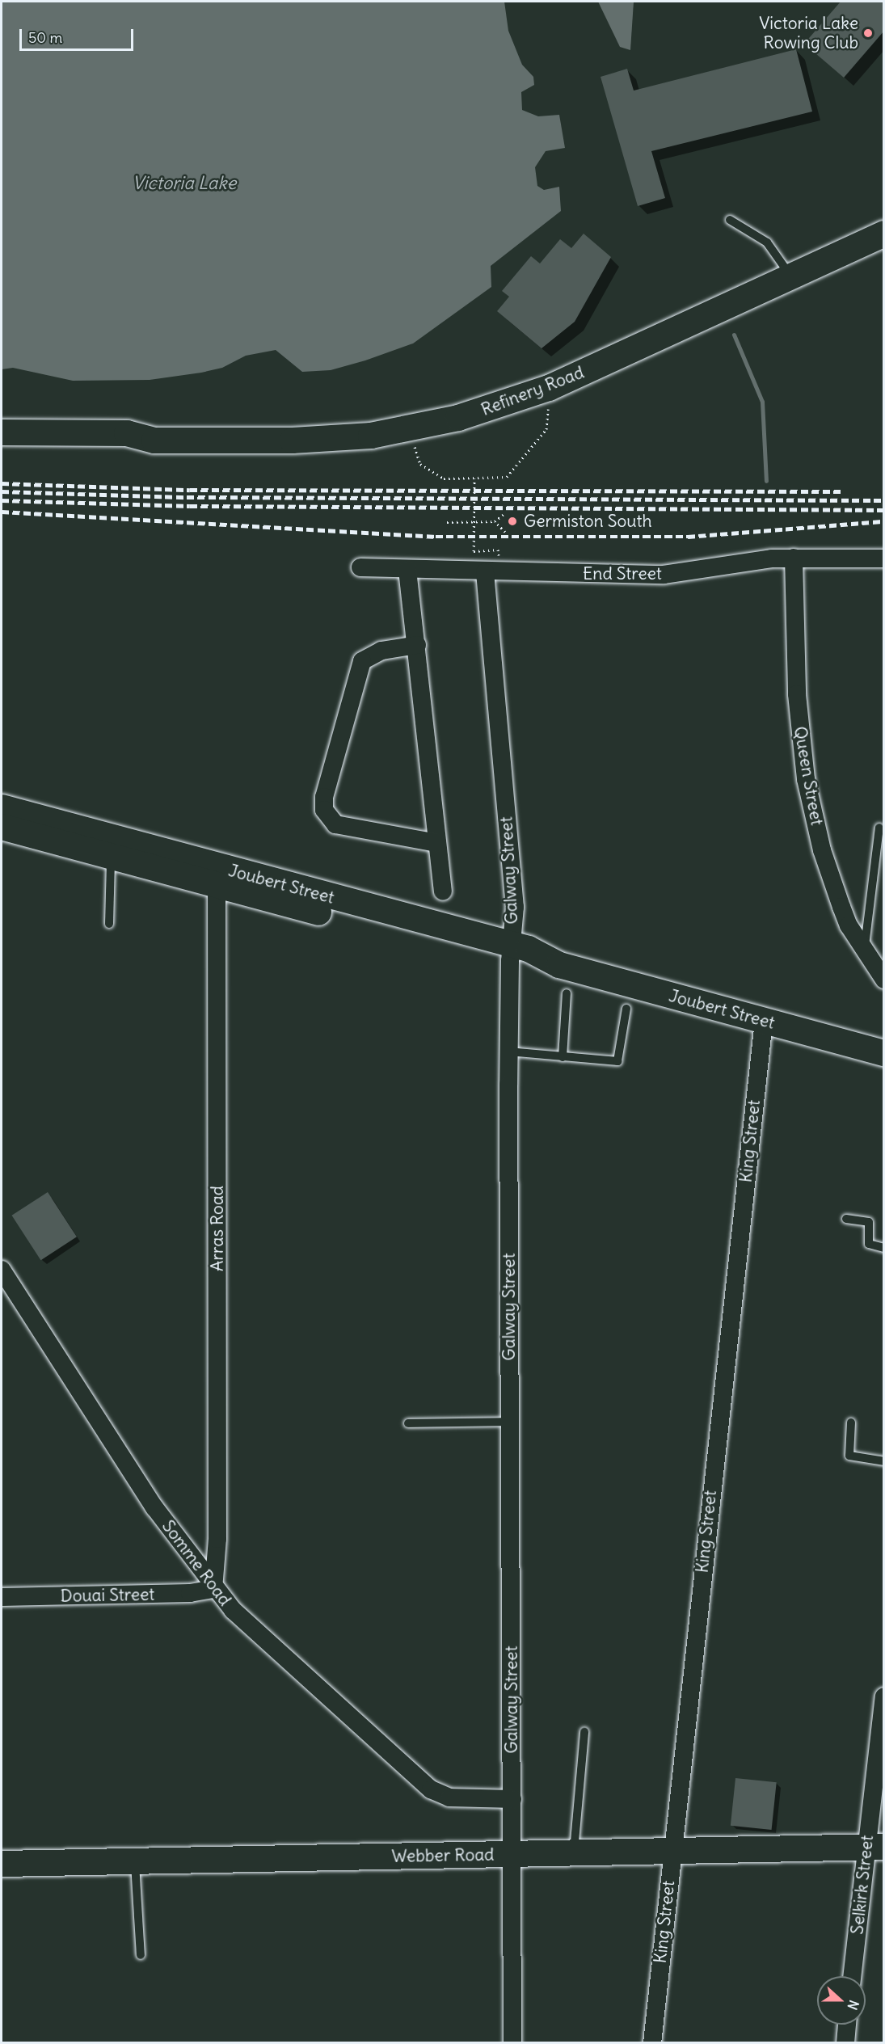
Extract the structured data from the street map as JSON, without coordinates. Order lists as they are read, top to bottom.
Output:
{
  "streets": {
    "main road": ["Refinery Road", "Joubert Street", "Webber Road"],
    "street": [
      "End Street",
      "Queen Street",
      "Galway Street",
      "King Street",
      "Arras Road",
      "Somme Road",
      "Douai Street",
      "Selkirk Street"
    ]
  },
  "crossings": [
    ["End Street", "Queen Street"],
    ["End Street", "Galway Street"],
    ["Galway Street", "Joubert Street"],
    ["Galway Street", "Somme Road"],
    ["Galway Street", "Webber Road"],
    ["Joubert Street", "King Street"],
    ["Joubert Street", "Arras Road"],
    ["King Street", "Webber Road"],
    ["Arras Road", "Somme Road"],
    ["Arras Road", "Douai Street"],
    ["Somme Road", "Douai Street"],
    ["Webber Road", "Selkirk Street"]
  ],
  "water": ["Victoria Lake"],
  "places": ["Victoria Lake Rowing Club", "Germiston South"],
  "scale_bar": "50 m",
  "north": "right"
}
